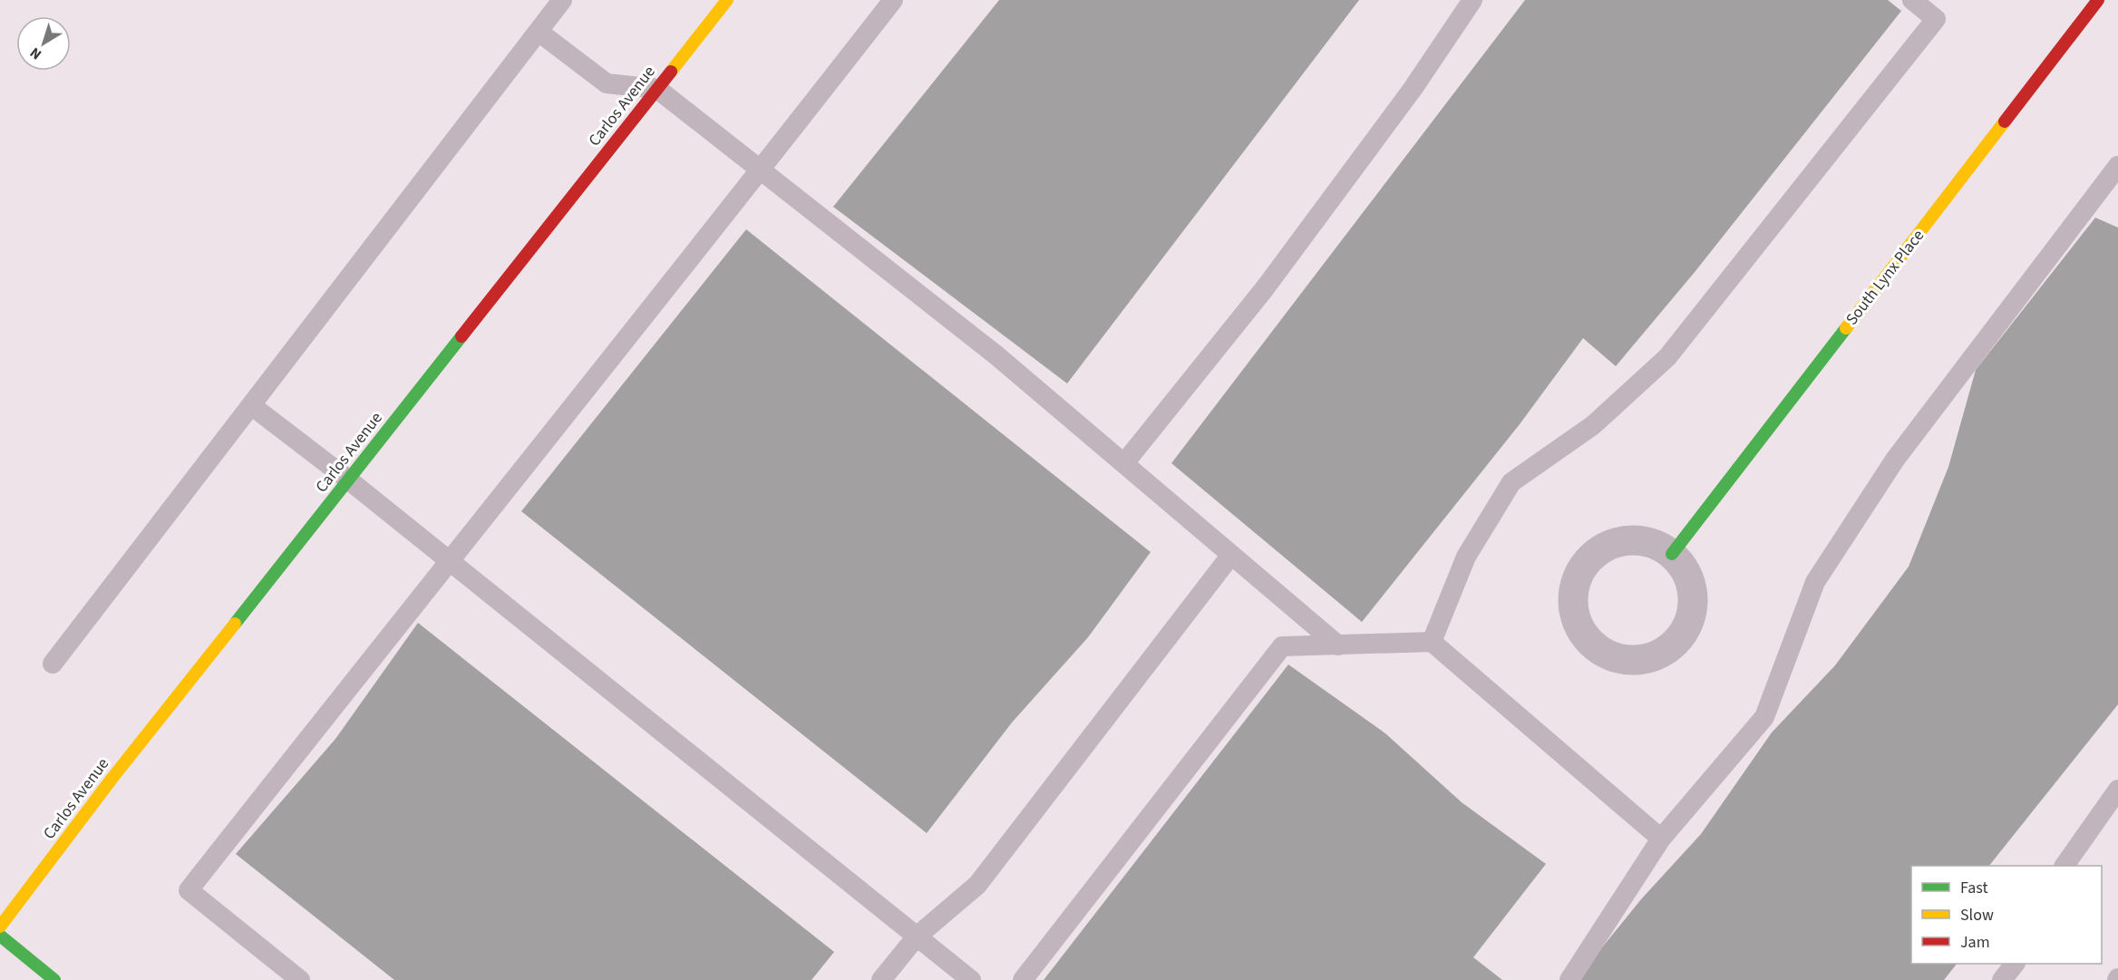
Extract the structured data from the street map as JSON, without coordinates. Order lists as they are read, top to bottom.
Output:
{
  "streets": {
    "street": ["Carlos Avenue", "South Lynx Place"]
  },
  "legend": ["Fast", "Slow", "Jam"],
  "north": "bottom left"
}
